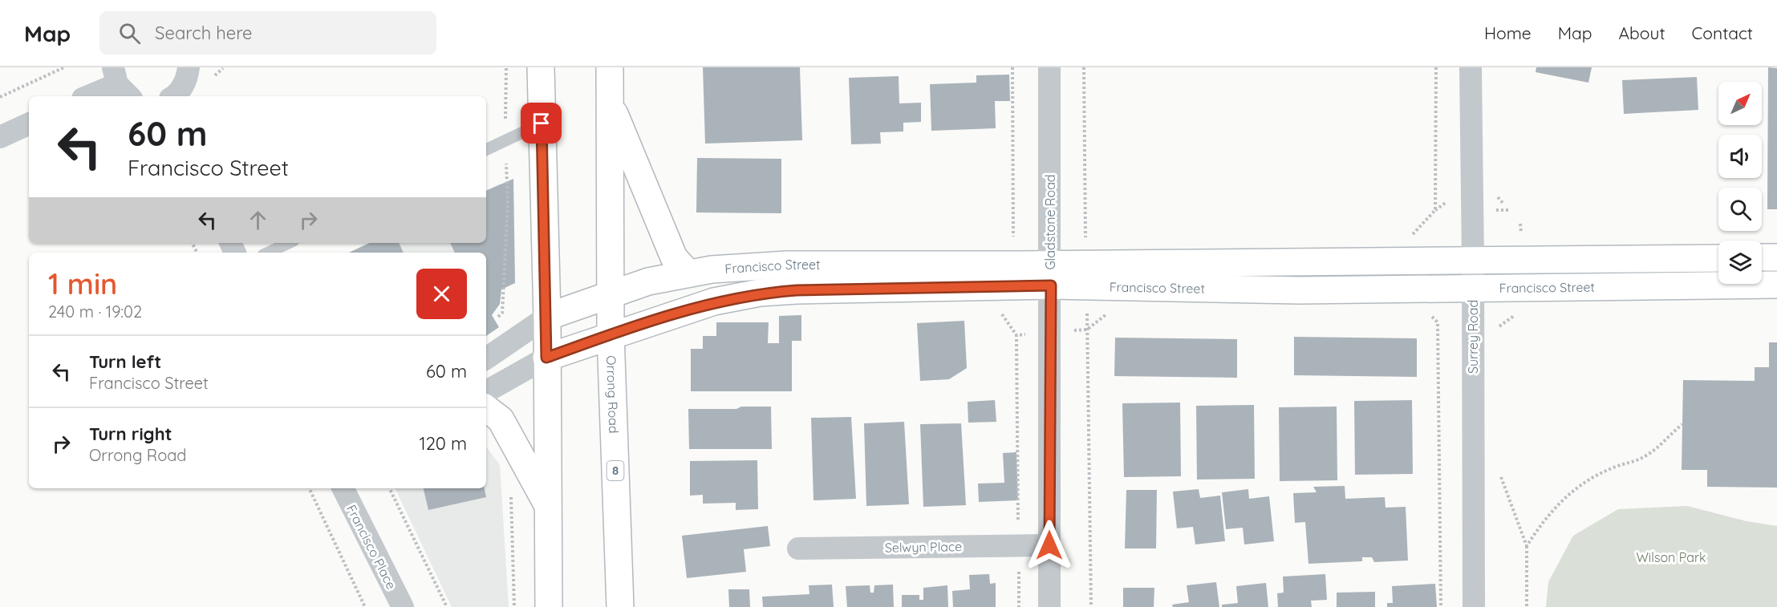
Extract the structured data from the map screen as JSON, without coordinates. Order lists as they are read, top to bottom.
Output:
{
  "streets": {
    "main road": ["Francisco Street", "Orrong Road", "8"],
    "street": [
      "Gladstone Road",
      "Surrey Road",
      "Francisco Place",
      "Selwyn Place"
    ]
  },
  "crossings": [
    ["Gladstone Road", "Francisco Street"],
    ["Gladstone Road", "Selwyn Place"],
    ["Francisco Street", "Surrey Road"],
    ["Francisco Street", "Orrong Road"]
  ],
  "parks": ["Wilson Park"],
  "north": "top right",
  "page": {
    "header": "Map",
    "search": "Search here",
    "nav": [
      "Home",
      "Map",
      "About",
      "Contact"
    ],
    "turn": ["60 m", "Francisco Street"],
    "heading": ["1 min", "240 m · 19:02"],
    "list": [
      {
        "name": "Turn left",
        "note": "Francisco Street",
        "value": "60 m"
      },
      {
        "name": "Turn right",
        "note": "Orrong Road",
        "value": "120 m"
      }
    ]
  }
}
